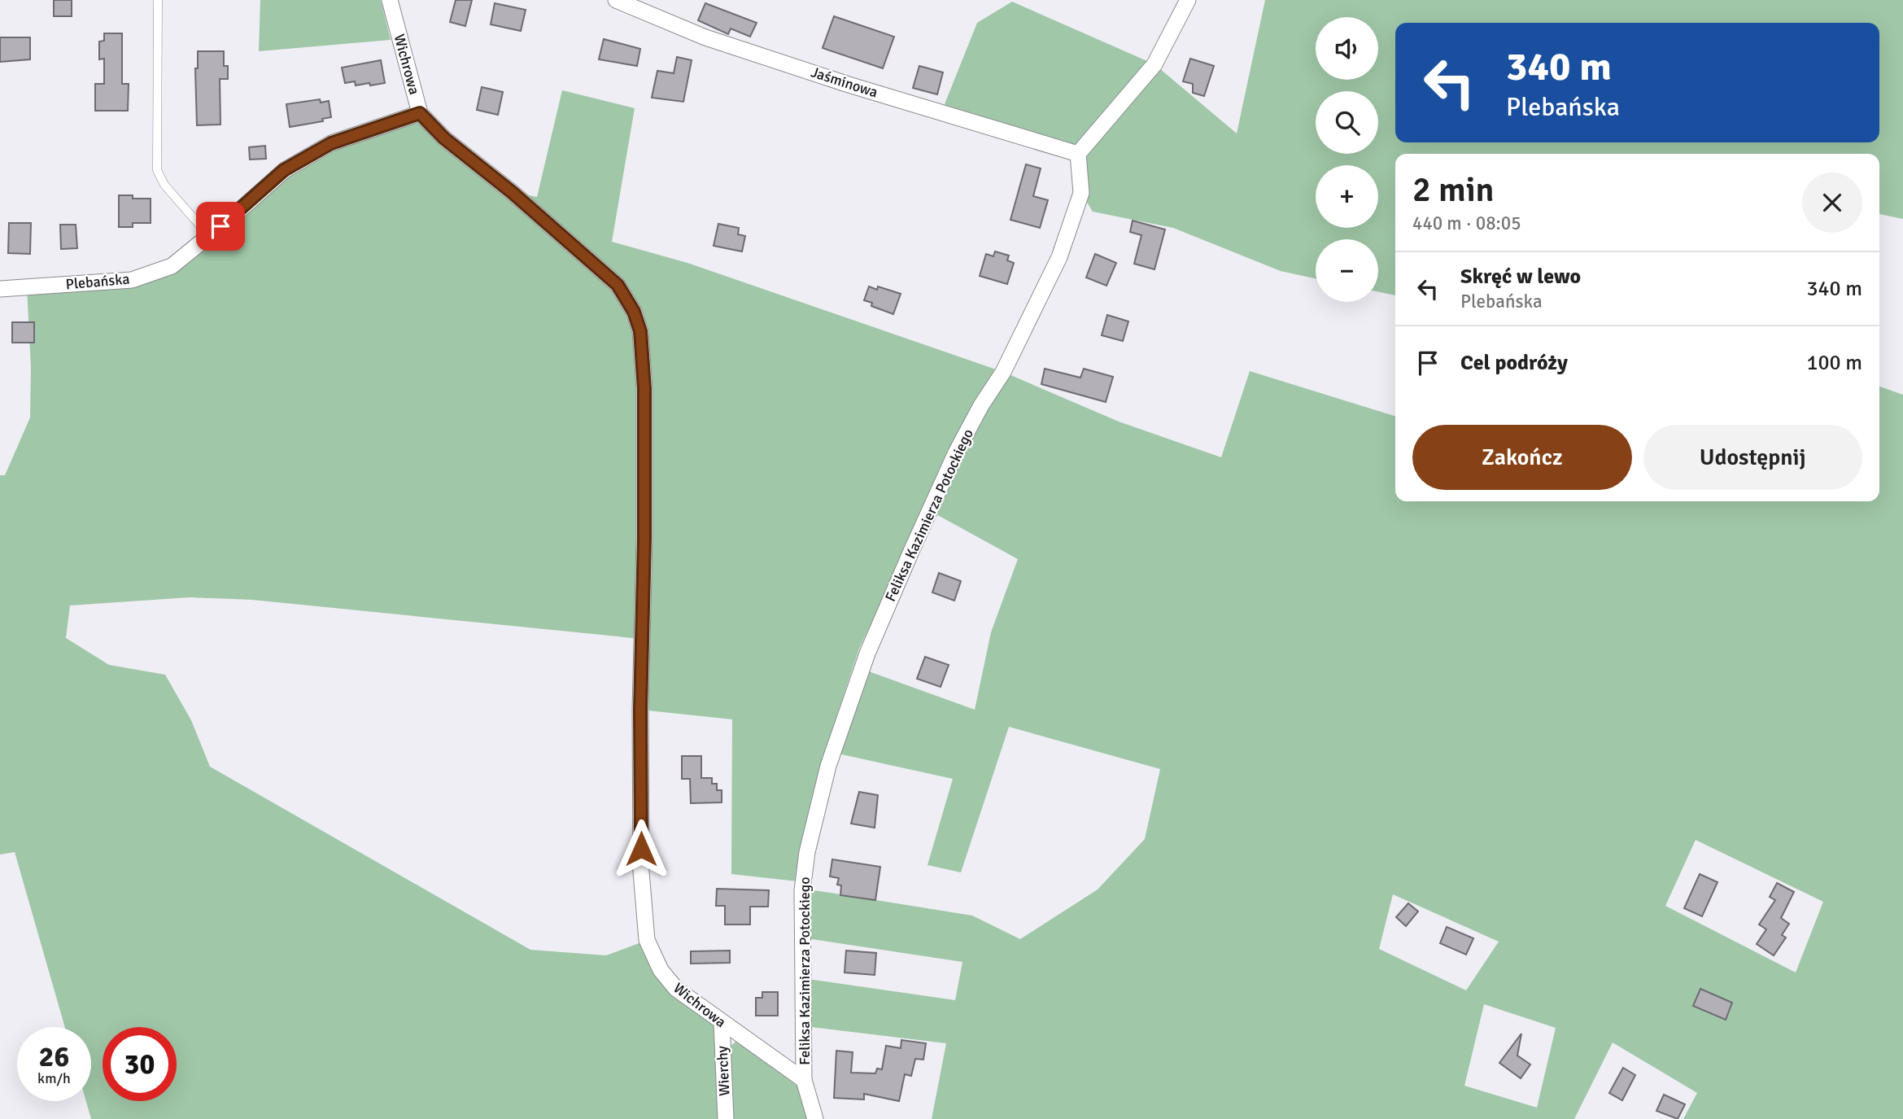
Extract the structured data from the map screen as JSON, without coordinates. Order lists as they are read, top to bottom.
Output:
{
  "streets": {
    "street": [
      "Wichrowa",
      "Jaśminowa",
      "Plebańska",
      "Feliksa Kazimierza Potockiego",
      "Wierchy"
    ]
  },
  "crossings": [
    ["Wichrowa", "Plebańska"],
    ["Wichrowa", "Feliksa Kazimierza Potockiego"],
    ["Wichrowa", "Wierchy"],
    ["Jaśminowa", "Feliksa Kazimierza Potockiego"]
  ],
  "page": {
    "map_buttons": ["+", "−"],
    "turn": ["340 m", "Plebańska"],
    "heading": ["2 min", "440 m · 08:05"],
    "list": [
      {
        "name": "Skręć w lewo",
        "note": "Plebańska",
        "value": "340 m"
      },
      {
        "name": "Cel podróży",
        "value": "100 m"
      }
    ],
    "buttons": ["Zakończ", "Udostępnij"],
    "speed": "26 km/h",
    "limit": "30"
  }
}
